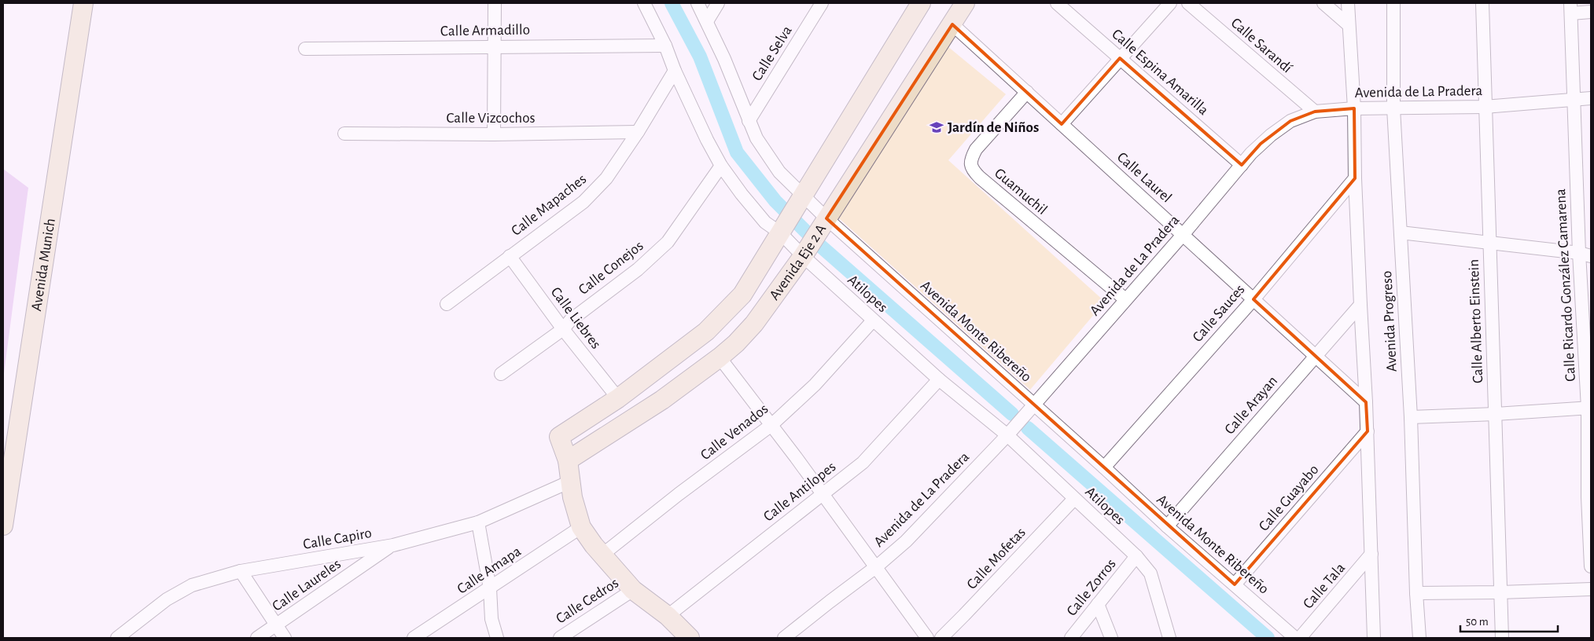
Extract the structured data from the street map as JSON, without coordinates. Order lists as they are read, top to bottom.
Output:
{
  "streets": {
    "street": [
      "Calle Armadillo",
      "Calle Sarandí",
      "Calle Selva",
      "Calle Espina Amarilla",
      "Avenida de La Pradera",
      "Calle Vizcochos",
      "Calle Laurel",
      "Guamuchil",
      "Calle Mapaches",
      "Avenida Eje 2 A",
      "Avenida Munich",
      "Calle Conejos",
      "Calle Ricardo González Camarena",
      "Atilopes",
      "Calle Sauces",
      "Calle Liebres",
      "Avenida Progreso",
      "Calle Alberto Einstein",
      "Avenida Monte Ribereño",
      "Calle Arayan",
      "Calle Venados",
      "Calle Antilopes",
      "Calle Guayabo",
      "Calle Capiro",
      "Calle Mofetas",
      "Calle Amapa",
      "Calle Laureles",
      "Calle Tala",
      "Calle Zorros",
      "Calle Cedros"
    ]
  },
  "crossings": [
    ["Calle Armadillo", "Atilopes"],
    ["Calle Sarandí", "Avenida de La Pradera"],
    ["Calle Selva", "Avenida Monte Ribereño"],
    ["Calle Espina Amarilla", "Avenida de La Pradera"],
    ["Avenida de La Pradera", "Calle Laurel"],
    ["Avenida de La Pradera", "Guamuchil"],
    ["Avenida de La Pradera", "Calle Ricardo González Camarena"],
    ["Avenida de La Pradera", "Atilopes"],
    ["Avenida de La Pradera", "Avenida Progreso"],
    ["Avenida de La Pradera", "Calle Alberto Einstein"],
    ["Avenida de La Pradera", "Avenida Monte Ribereño"],
    ["Calle Vizcochos", "Calle Mapaches"],
    ["Calle Laurel", "Guamuchil"],
    ["Calle Laurel", "Avenida Eje 2 A"],
    ["Calle Laurel", "Calle Sauces"],
    ["Calle Laurel", "Avenida Progreso"],
    ["Calle Laurel", "Calle Arayan"],
    ["Calle Mapaches", "Atilopes"],
    ["Calle Mapaches", "Calle Liebres"],
    ["Avenida Eje 2 A", "Atilopes"],
    ["Avenida Eje 2 A", "Calle Liebres"],
    ["Avenida Eje 2 A", "Avenida Monte Ribereño"],
    ["Calle Conejos", "Atilopes"],
    ["Calle Conejos", "Calle Liebres"],
    ["Atilopes", "Calle Venados"],
    ["Atilopes", "Calle Antilopes"],
    ["Atilopes", "Calle Mofetas"],
    ["Atilopes", "Calle Zorros"],
    ["Calle Sauces", "Avenida Progreso"],
    ["Calle Sauces", "Avenida Monte Ribereño"],
    ["Avenida Progreso", "Calle Arayan"],
    ["Avenida Progreso", "Calle Guayabo"],
    ["Avenida Progreso", "Calle Tala"],
    ["Avenida Monte Ribereño", "Calle Arayan"],
    ["Avenida Monte Ribereño", "Calle Guayabo"],
    ["Calle Capiro", "Calle Laureles"]
  ],
  "places": {
    "school or university": ["Jardín de Niños"]
  },
  "scale_bar": "50 m"
}
